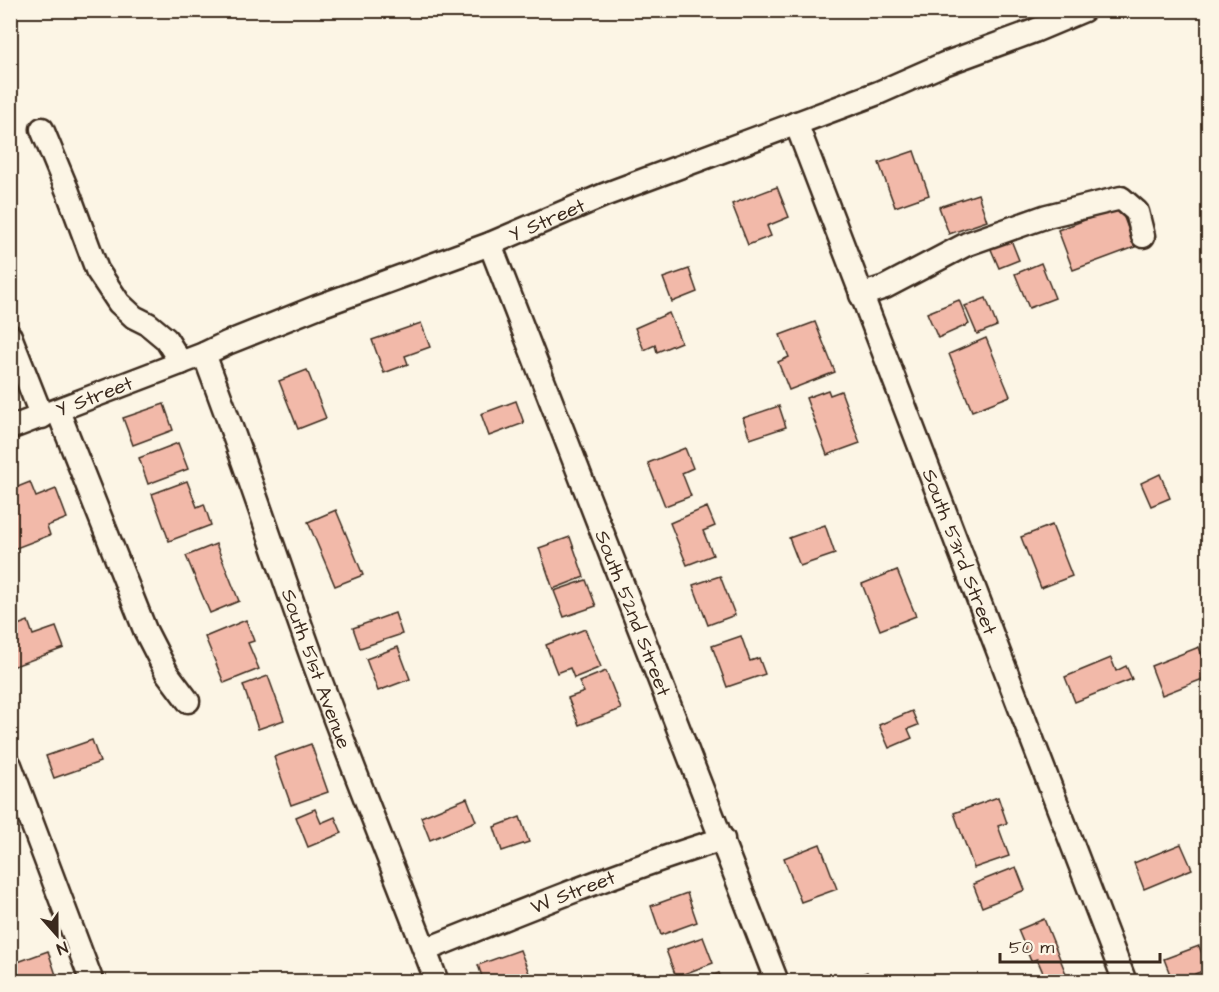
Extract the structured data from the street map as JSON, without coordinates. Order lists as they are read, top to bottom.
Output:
{
  "streets": {
    "street": [
      "Y Street",
      "South 53rd Street",
      "South 52nd Street",
      "South 51st Avenue",
      "W Street"
    ]
  },
  "crossings": [
    ["Y Street", "South 53rd Street"],
    ["Y Street", "South 52nd Street"],
    ["Y Street", "South 51st Avenue"],
    ["South 52nd Street", "W Street"],
    ["South 51st Avenue", "W Street"]
  ],
  "scale_bar": "50 m",
  "north": "bottom"
}
